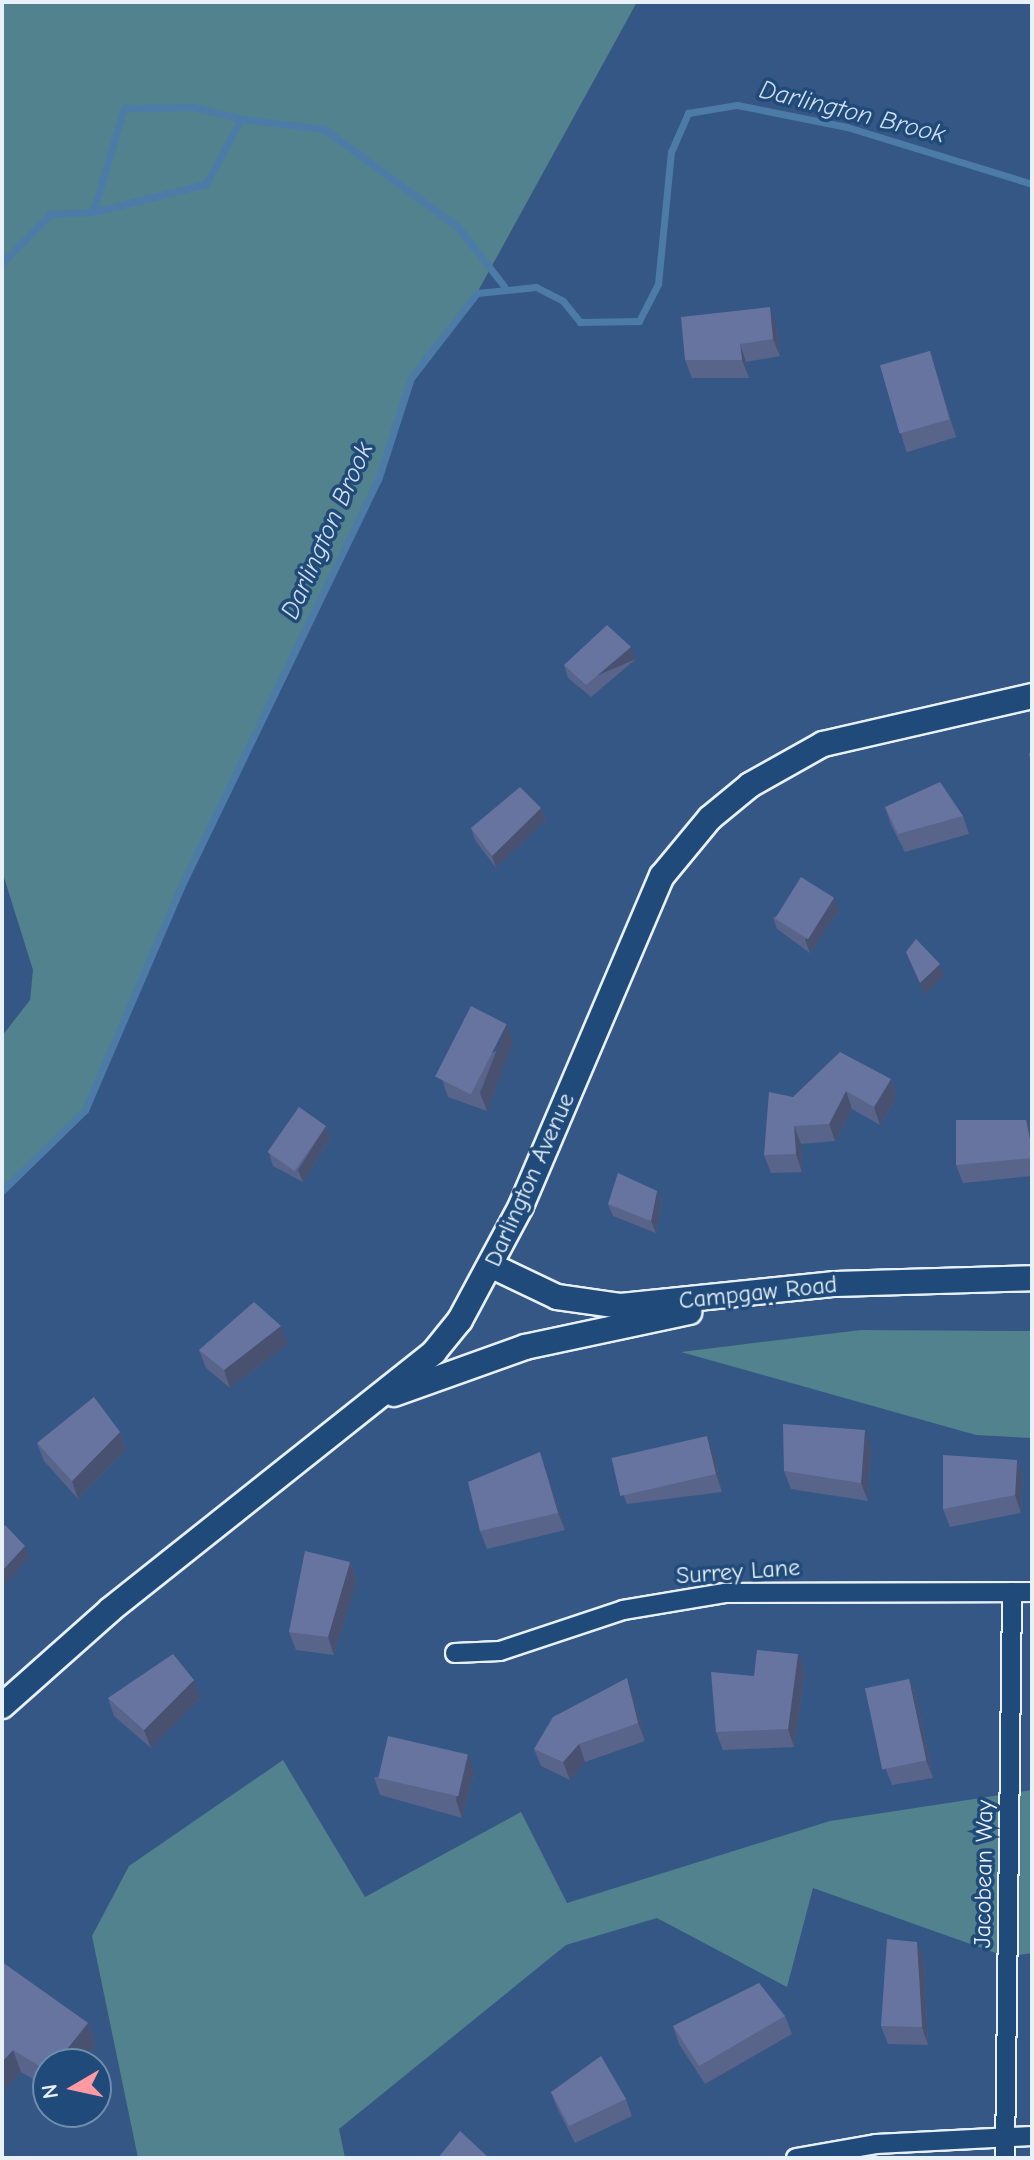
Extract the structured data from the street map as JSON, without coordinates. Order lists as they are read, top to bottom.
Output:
{
  "streets": {
    "main road": ["Darlington Avenue", "Campgaw Road"],
    "street": ["Surrey Lane", "Jacobean Way"]
  },
  "crossings": [
    ["Darlington Avenue", "Campgaw Road"],
    ["Surrey Lane", "Jacobean Way"]
  ],
  "water": ["Darlington Brook"],
  "north": "left"
}
